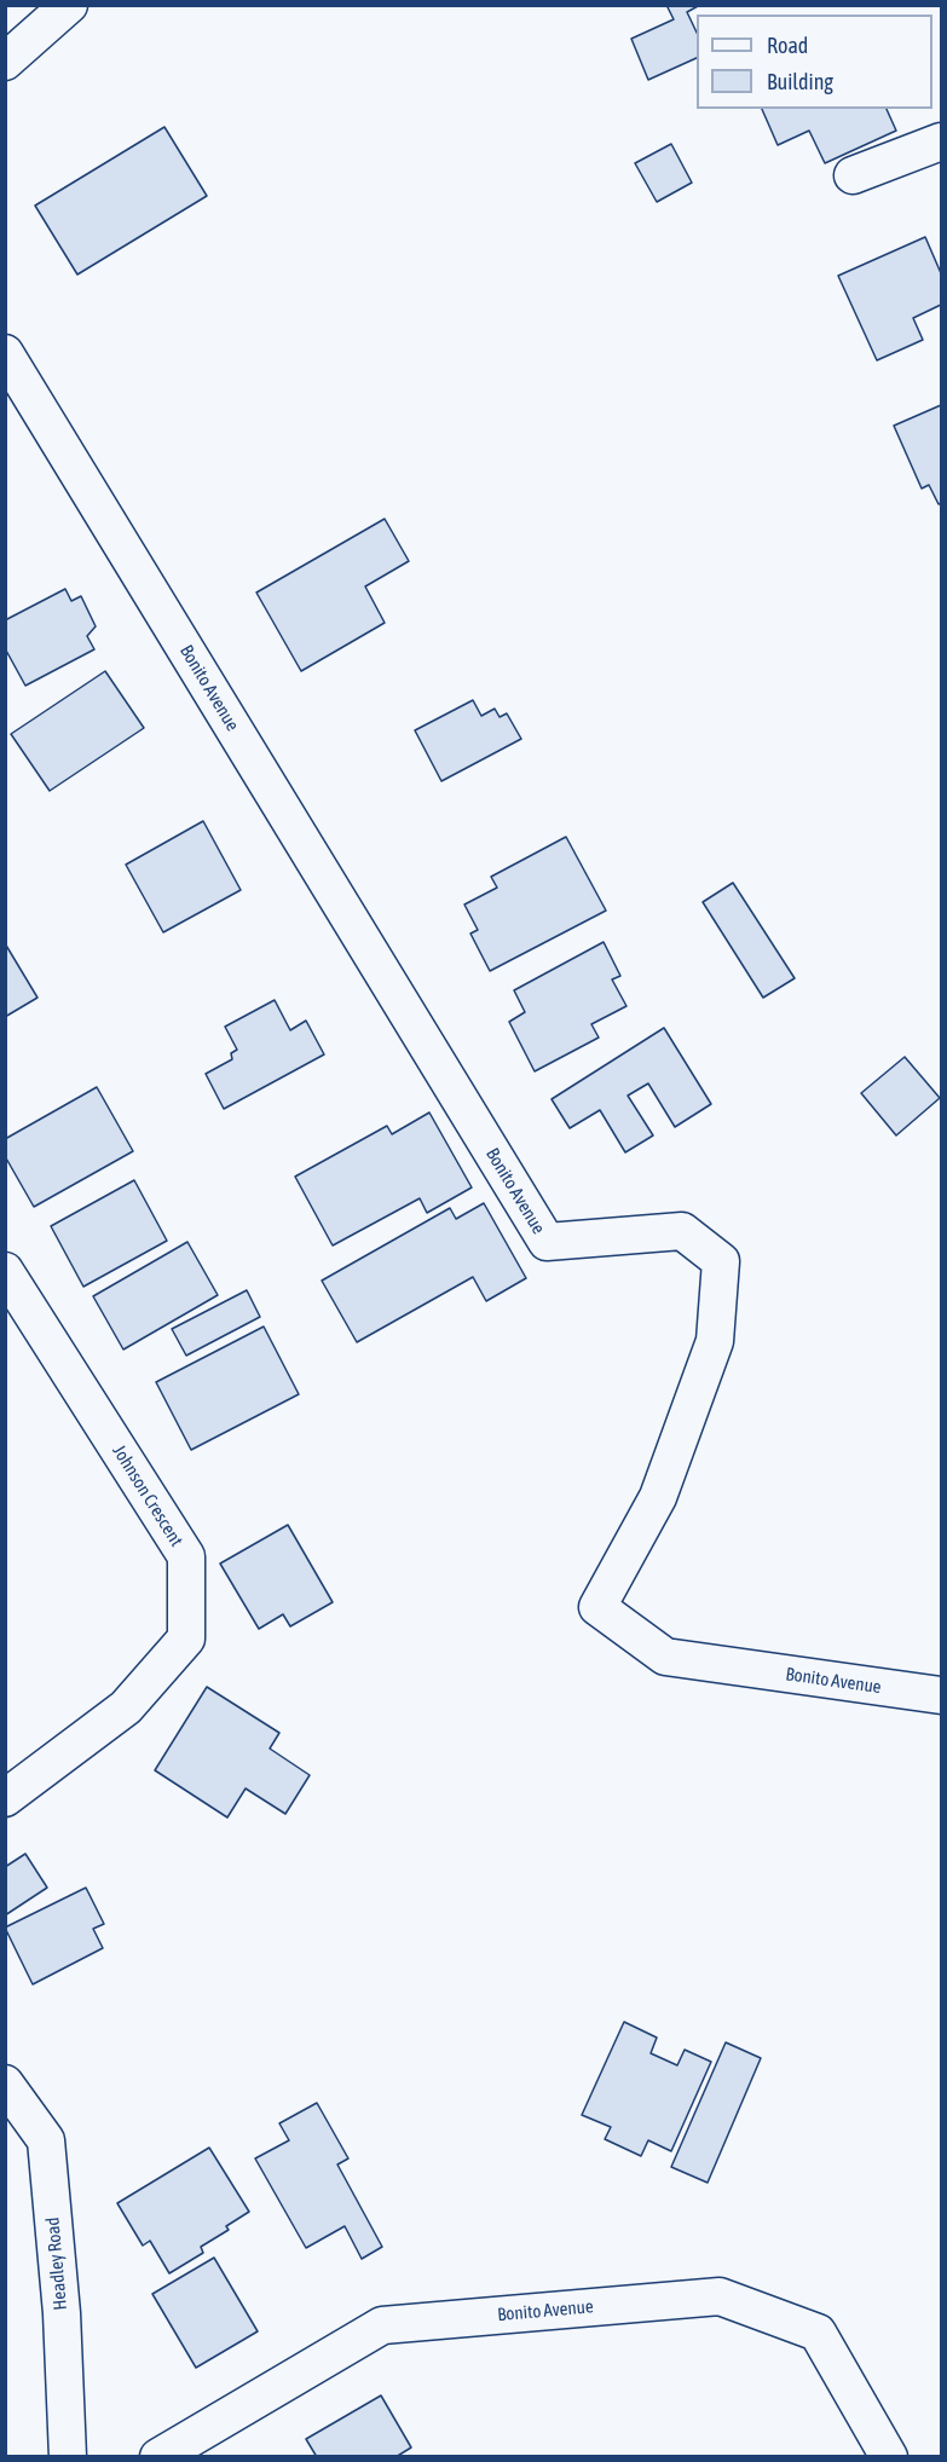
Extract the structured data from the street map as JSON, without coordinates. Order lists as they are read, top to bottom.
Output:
{
  "streets": {
    "street": ["Bonito Avenue", "Johnson Crescent", "Headley Road"]
  },
  "legend": ["Road", "Building"]
}
